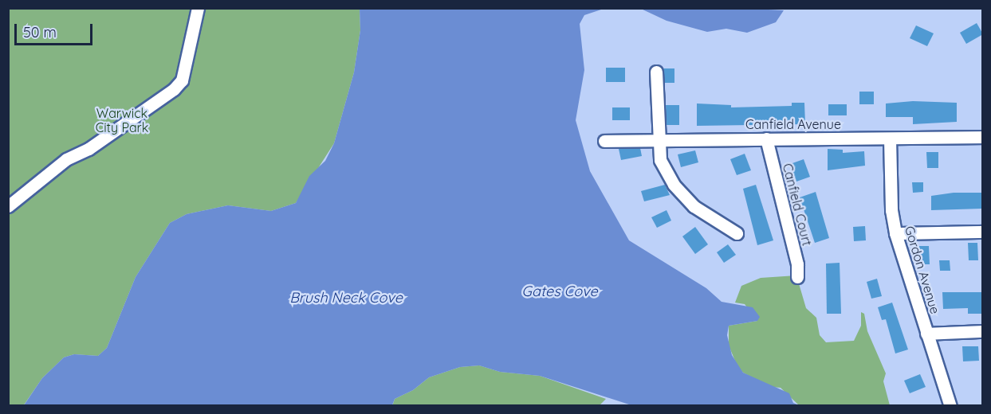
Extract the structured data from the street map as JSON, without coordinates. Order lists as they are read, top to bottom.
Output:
{
  "streets": {
    "street": ["Canfield Avenue", "Canfield Court", "Gordon Avenue"]
  },
  "crossings": [
    ["Canfield Avenue", "Canfield Court"],
    ["Canfield Avenue", "Gordon Avenue"]
  ],
  "water": ["Gates Cove", "Brush Neck Cove"],
  "parks": ["Warwick City Park"],
  "scale_bar": "50 m"
}
